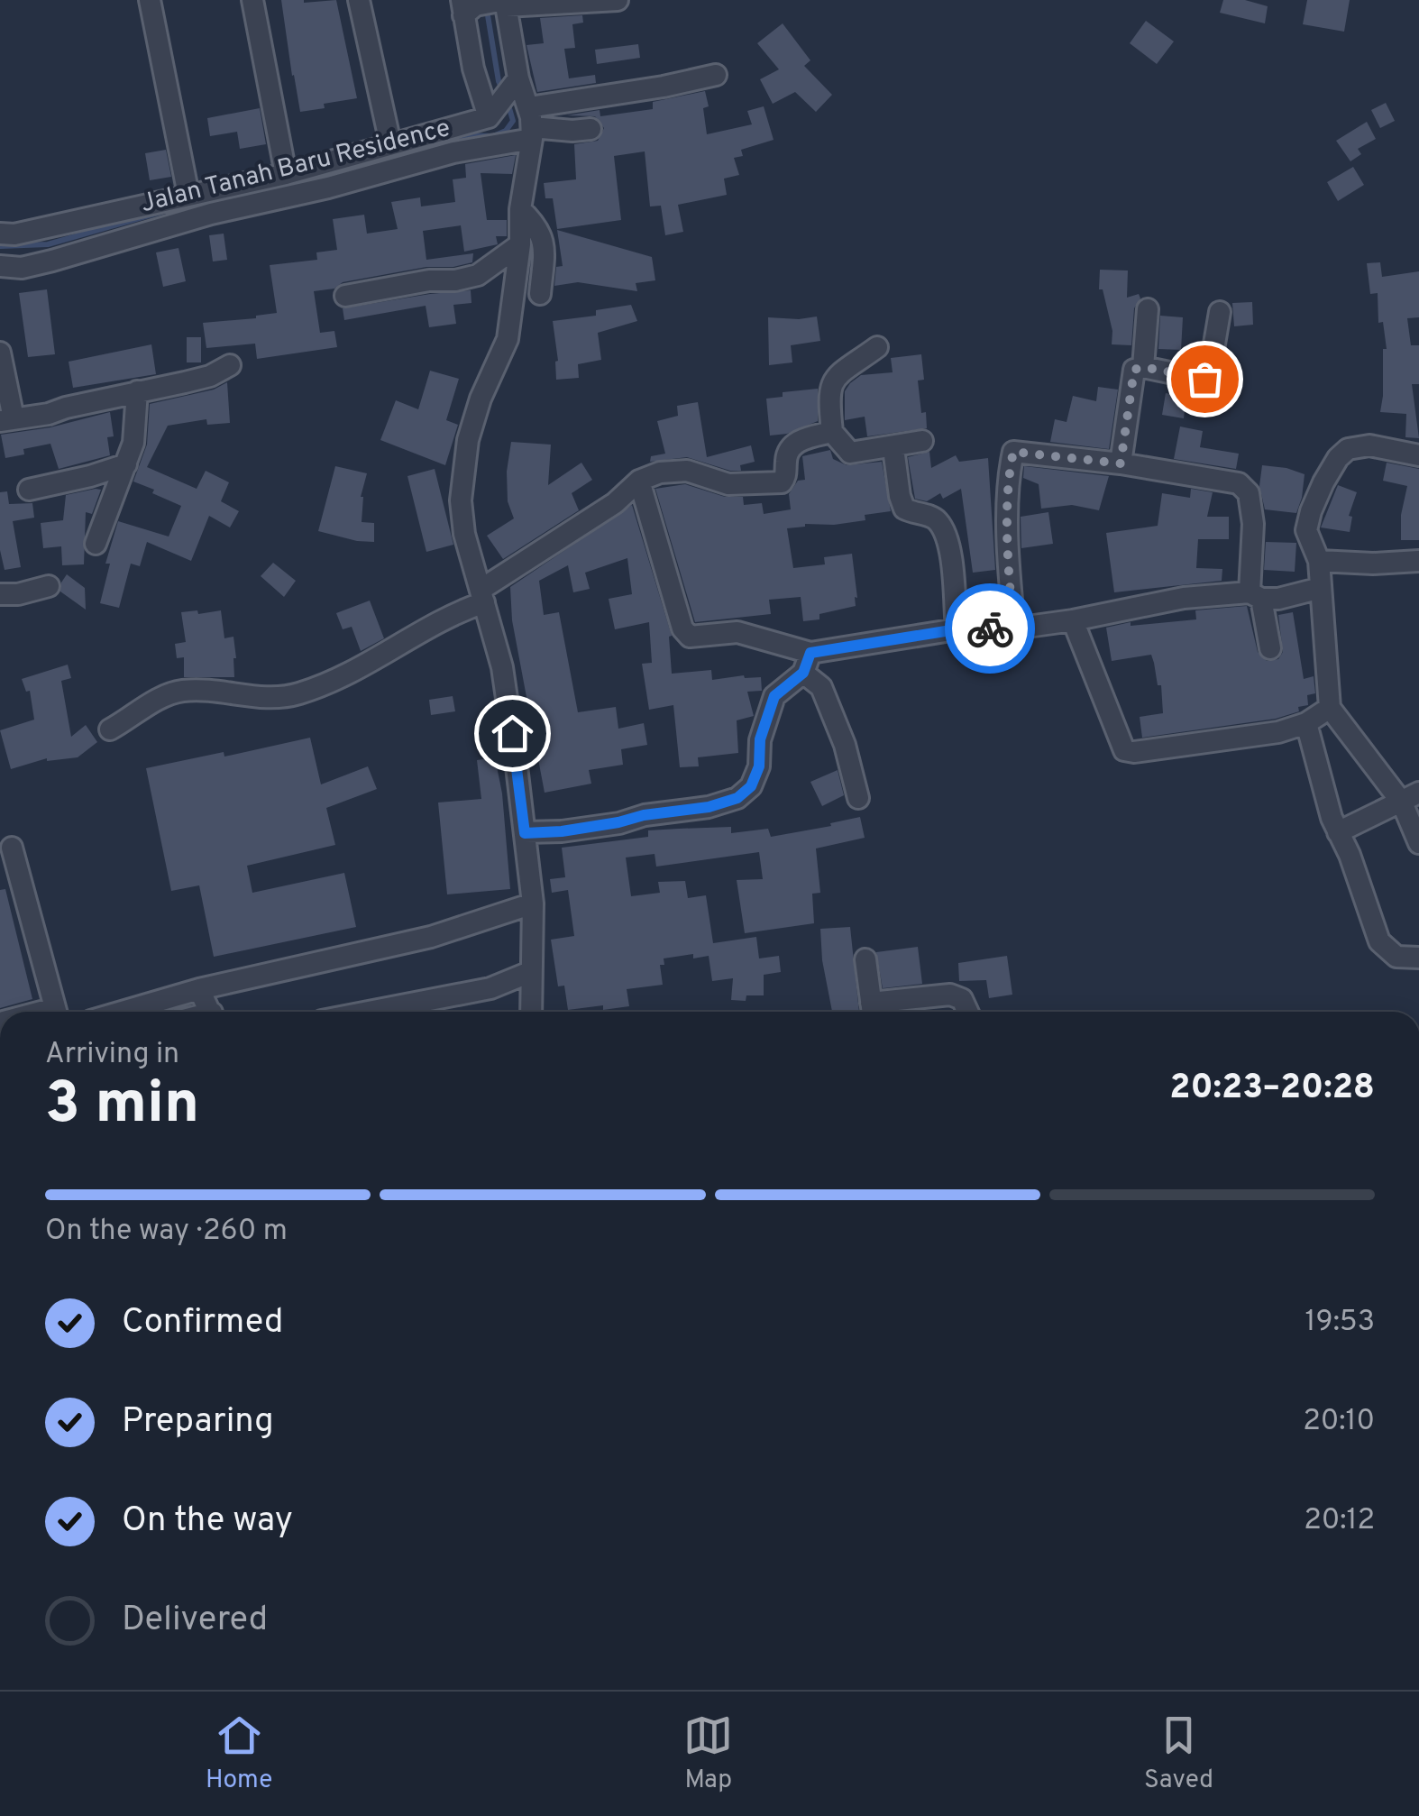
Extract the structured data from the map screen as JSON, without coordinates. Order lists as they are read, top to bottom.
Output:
{
  "streets": {
    "street": ["Jalan Tanah Baru Residence"]
  },
  "page": {
    "heading": ["3 min", "Arriving in", "20:23–20:28"],
    "bar": "On the way · 260 m",
    "list": [
      ["Confirmed", "19:53"],
      ["Preparing", "20:10"],
      ["On the way", "20:12"],
      "Delivered"
    ],
    "tabs": ["Home", "Map", "Saved"]
  }
}
